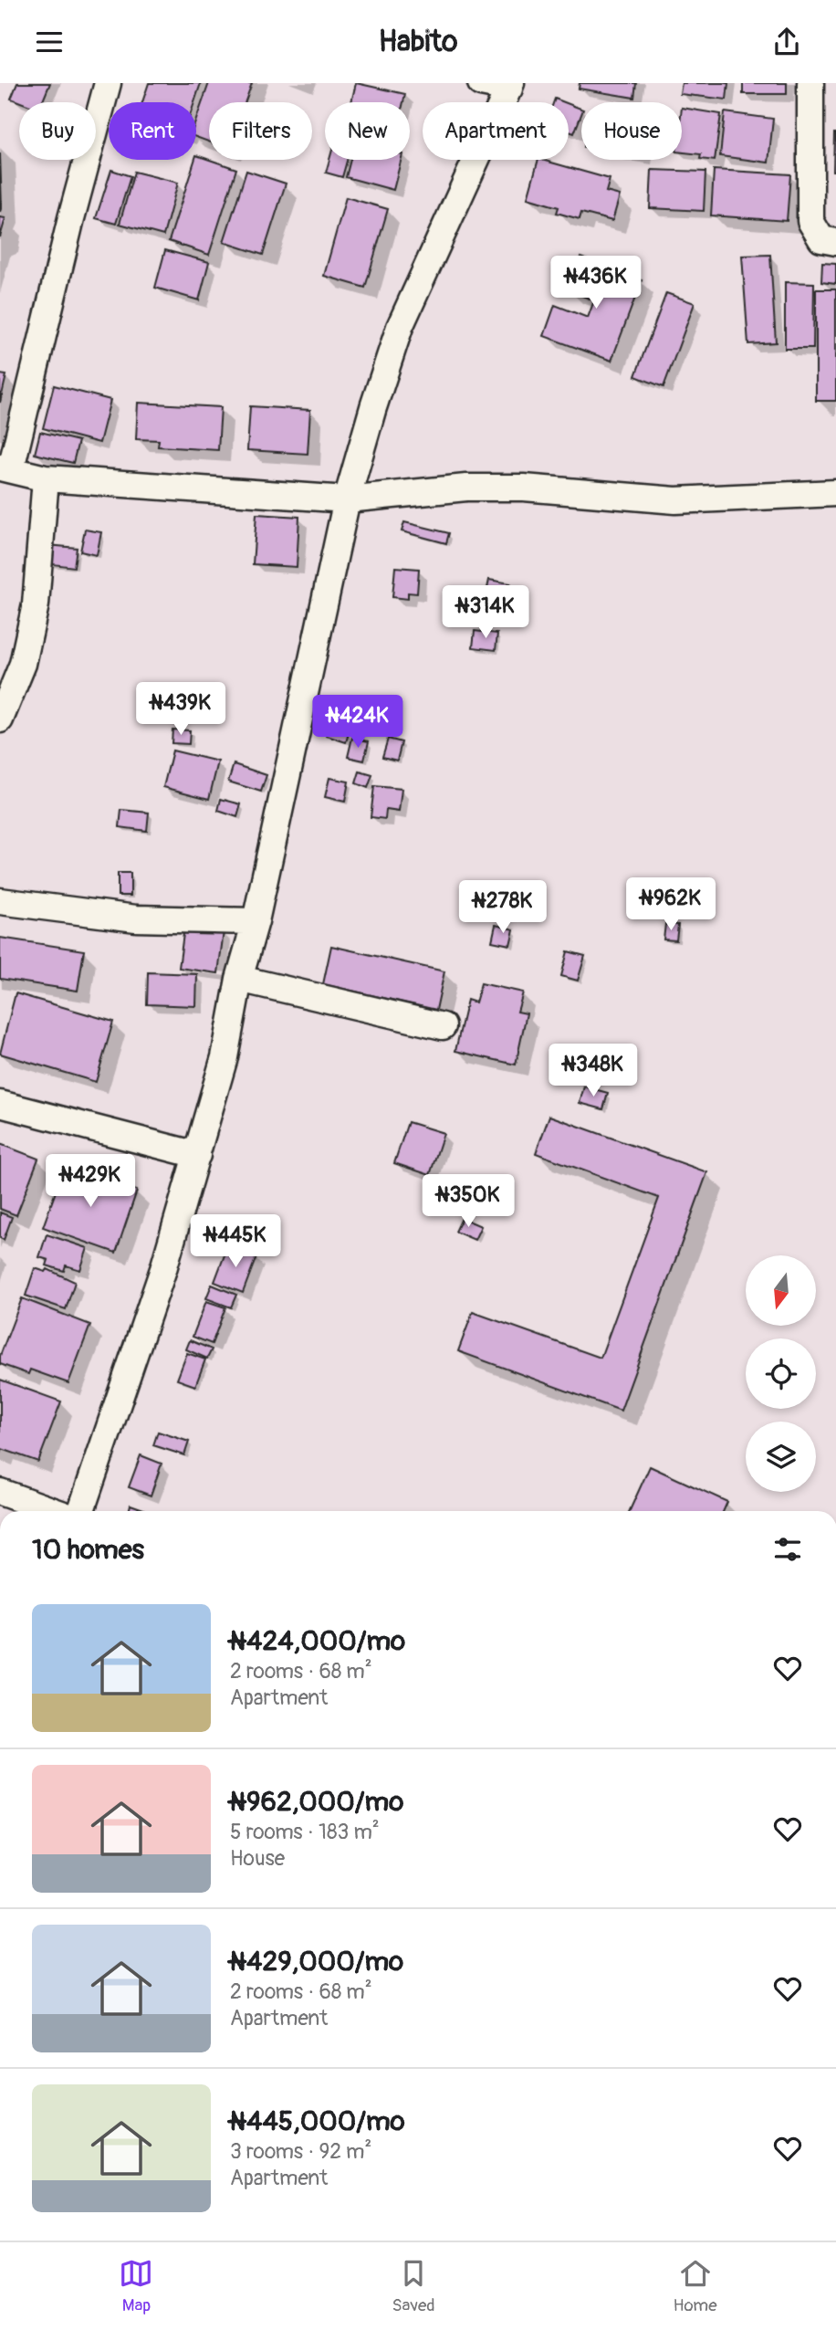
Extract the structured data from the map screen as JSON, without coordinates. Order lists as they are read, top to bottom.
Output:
{
  "north": "bottom",
  "page": {
    "header": "Habito",
    "chip": [
      "Buy",
      "Rent",
      "Filters",
      "New",
      "Apartment",
      "House"
    ],
    "price": [
      "₦436K",
      "₦314K",
      "₦439K",
      "₦424K",
      "₦962K",
      "₦278K",
      "₦348K",
      "₦429K",
      "₦350K",
      "₦445K"
    ],
    "heading": "10 homes",
    "list": [
      {
        "name": "₦424,000/mo",
        "note": "2 rooms · 68 m² · Apartment"
      },
      {
        "name": "₦962,000/mo",
        "note": "5 rooms · 183 m² · House"
      },
      {
        "name": "₦429,000/mo",
        "note": "2 rooms · 68 m² · Apartment"
      },
      {
        "name": "₦445,000/mo",
        "note": "3 rooms · 92 m² · Apartment"
      }
    ],
    "tabs": ["Map", "Saved", "Home"]
  }
}
